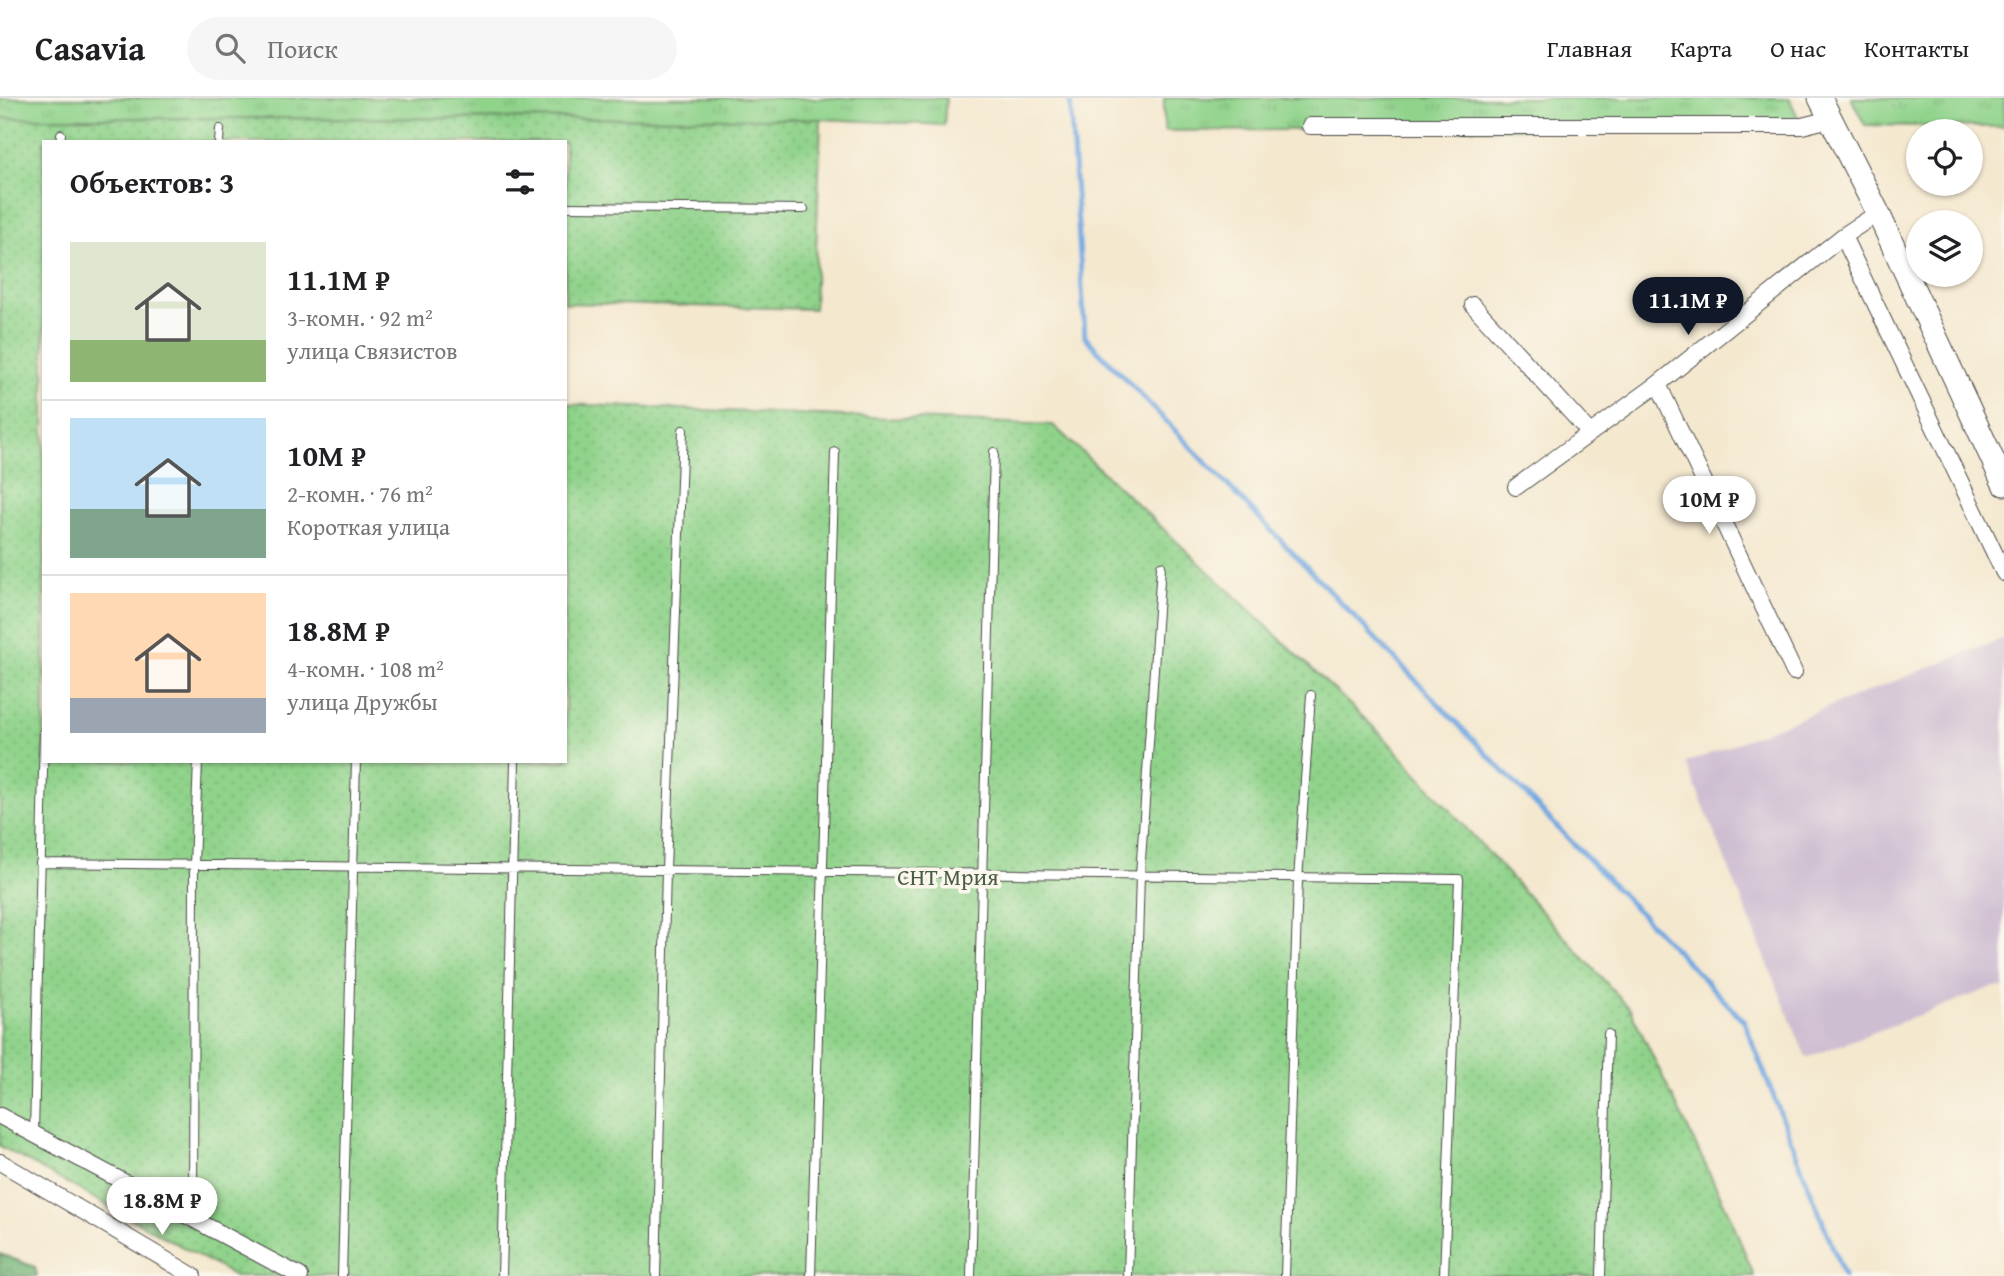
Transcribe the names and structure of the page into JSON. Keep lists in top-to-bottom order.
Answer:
{
  "parks": ["СНТ Мрия"],
  "page": {
    "header": "Casavia",
    "search": "Поиск",
    "nav": [
      "Главная",
      "Карта",
      "О нас",
      "Контакты"
    ],
    "heading": "Объектов: 3",
    "list": [
      {
        "name": "11.1M ₽",
        "note": "3-комн. · 92 m² · улица Связистов"
      },
      {
        "name": "10M ₽",
        "note": "2-комн. · 76 m² · Короткая улица"
      },
      {
        "name": "18.8M ₽",
        "note": "4-комн. · 108 m² · улица Дружбы"
      }
    ],
    "price": ["11.1M ₽", "10M ₽", "18.8M ₽"]
  }
}
